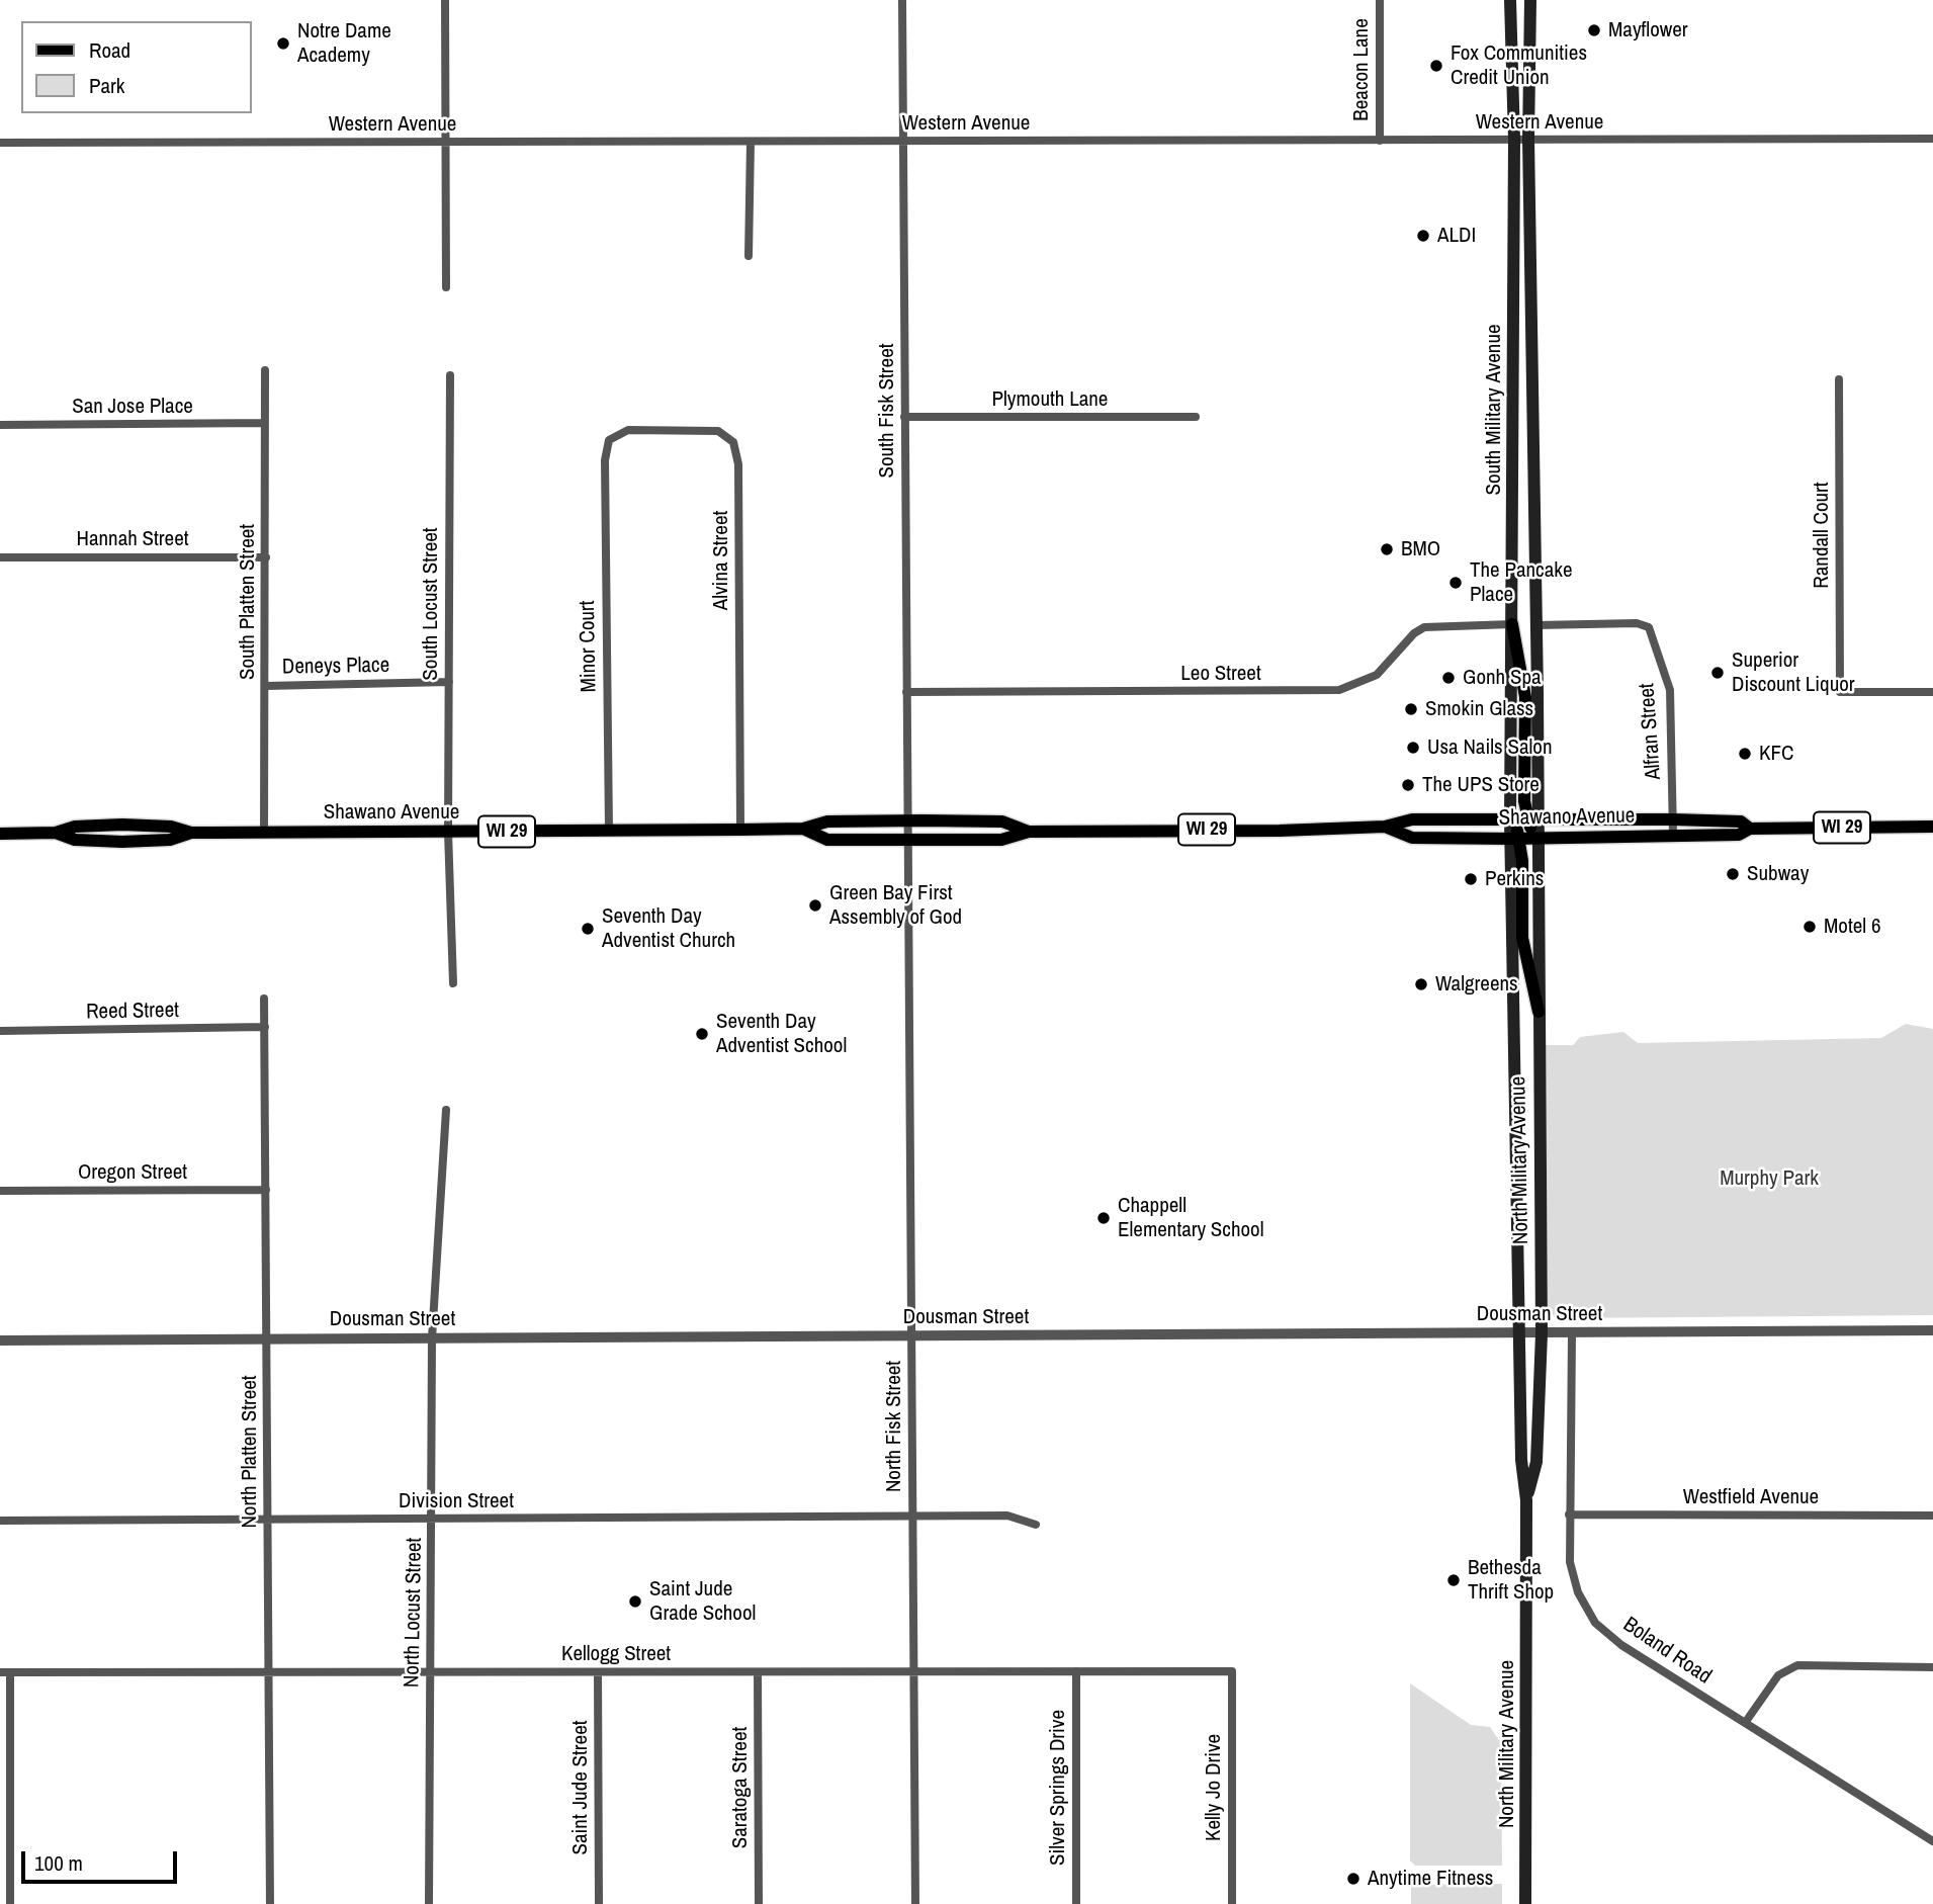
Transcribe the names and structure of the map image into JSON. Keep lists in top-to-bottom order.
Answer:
{
  "streets": {
    "main road": [
      "South Military Avenue",
      "Shawano Avenue",
      "WI 29",
      "North Military Avenue"
    ],
    "street": [
      "Beacon Lane",
      "Western Avenue",
      "Plymouth Lane",
      "San Jose Place",
      "South Fisk Street",
      "Randall Court",
      "Hannah Street",
      "Alvina Street",
      "South Platten Street",
      "South Locust Street",
      "Minor Court",
      "Deneys Place",
      "Leo Street",
      "Alfran Street",
      "Reed Street",
      "Oregon Street",
      "Dousman Street",
      "North Fisk Street",
      "North Platten Street",
      "Westfield Avenue",
      "Division Street",
      "North Locust Street",
      "Boland Road",
      "Kellogg Street",
      "Saint Jude Street",
      "Saratoga Street",
      "Silver Springs Drive",
      "Kelly Jo Drive"
    ]
  },
  "crossings": [
    ["Beacon Lane", "Western Avenue"],
    ["Western Avenue", "South Military Avenue"],
    ["Western Avenue", "South Fisk Street"],
    ["Plymouth Lane", "South Fisk Street"],
    ["San Jose Place", "South Platten Street"],
    ["South Military Avenue", "Leo Street"],
    ["South Military Avenue", "Alfran Street"],
    ["South Military Avenue", "Shawano Avenue"],
    ["South Military Avenue", "North Military Avenue"],
    ["South Fisk Street", "Leo Street"],
    ["South Fisk Street", "Shawano Avenue"],
    ["South Fisk Street", "North Fisk Street"],
    ["Hannah Street", "South Platten Street"],
    ["Alvina Street", "Minor Court"],
    ["Alvina Street", "Shawano Avenue"],
    ["South Platten Street", "Deneys Place"],
    ["South Platten Street", "Shawano Avenue"],
    ["South Locust Street", "Deneys Place"],
    ["South Locust Street", "Shawano Avenue"],
    ["Minor Court", "Shawano Avenue"],
    ["Alfran Street", "Shawano Avenue"],
    ["Shawano Avenue", "North Military Avenue"],
    ["Shawano Avenue", "North Fisk Street"],
    ["Reed Street", "North Platten Street"],
    ["North Military Avenue", "Dousman Street"],
    ["Oregon Street", "North Platten Street"],
    ["Dousman Street", "North Fisk Street"],
    ["Dousman Street", "North Platten Street"],
    ["Dousman Street", "North Locust Street"],
    ["Dousman Street", "Boland Road"],
    ["North Fisk Street", "Division Street"],
    ["North Fisk Street", "Kellogg Street"],
    ["North Platten Street", "Division Street"],
    ["North Platten Street", "Kellogg Street"],
    ["Westfield Avenue", "Boland Road"],
    ["Division Street", "North Locust Street"],
    ["North Locust Street", "Kellogg Street"],
    ["Kellogg Street", "Saint Jude Street"],
    ["Kellogg Street", "Saratoga Street"],
    ["Kellogg Street", "Silver Springs Drive"],
    ["Kellogg Street", "Kelly Jo Drive"]
  ],
  "parks": ["Murphy Park"],
  "places": [
    "Mayflower",
    "Notre Dame Academy",
    "Fox Communities Credit Union",
    "ALDI",
    "BMO",
    "The Pancake Place",
    "Superior Discount Liquor",
    "Gonh Spa",
    "Smokin Glass",
    "Usa Nails Salon",
    "KFC",
    "The UPS Store",
    "Subway",
    "Perkins",
    "Green Bay First Assembly of God",
    "Motel 6",
    "Seventh Day Adventist Church",
    "Walgreens",
    "Seventh Day Adventist School",
    "Chappell Elementary School",
    "Bethesda Thrift Shop",
    "Saint Jude Grade School",
    "Anytime Fitness"
  ],
  "legend": ["Road", "Park"],
  "scale_bar": "100 m"
}
